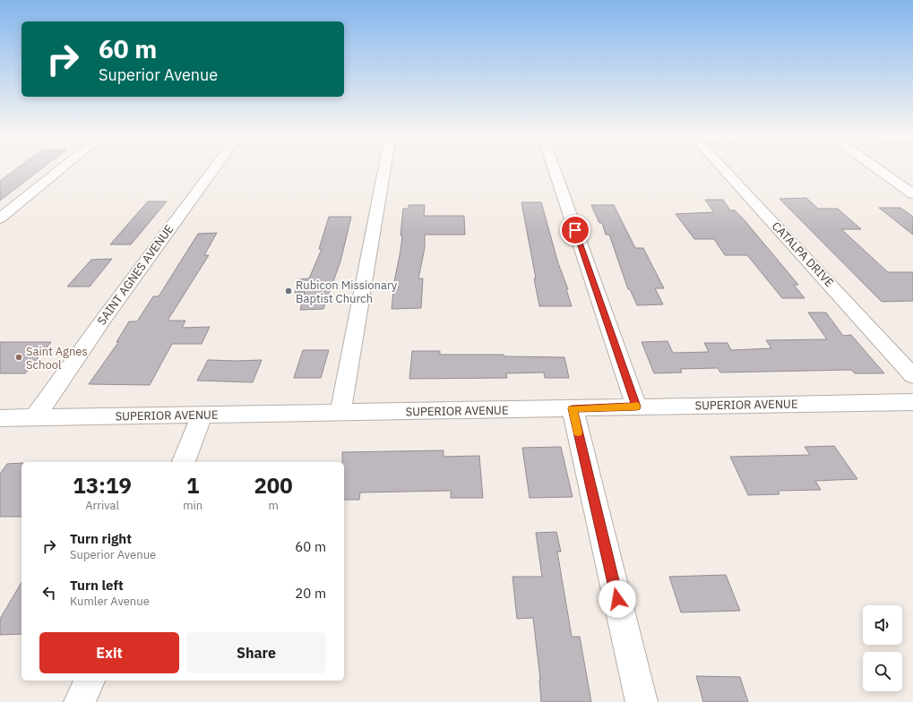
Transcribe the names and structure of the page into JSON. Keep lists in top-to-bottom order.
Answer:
{
  "streets": {
    "street": ["CATALPA DRIVE", "SAINT AGNES AVENUE", "SUPERIOR AVENUE"]
  },
  "crossings": [
    ["SAINT AGNES AVENUE", "SUPERIOR AVENUE"]
  ],
  "places": ["Rubicon Missionary Baptist Church", "Saint Agnes School"],
  "page": {
    "turn": ["60 m", "Superior Avenue"],
    "eta": [
      "13:19",
      "Arrival",
      "1",
      "min",
      "200",
      "m"
    ],
    "list": [
      {
        "name": "Turn right",
        "note": "Superior Avenue",
        "value": "60 m"
      },
      {
        "name": "Turn left",
        "note": "Kumler Avenue",
        "value": "20 m"
      }
    ],
    "buttons": ["Exit", "Share"]
  }
}
